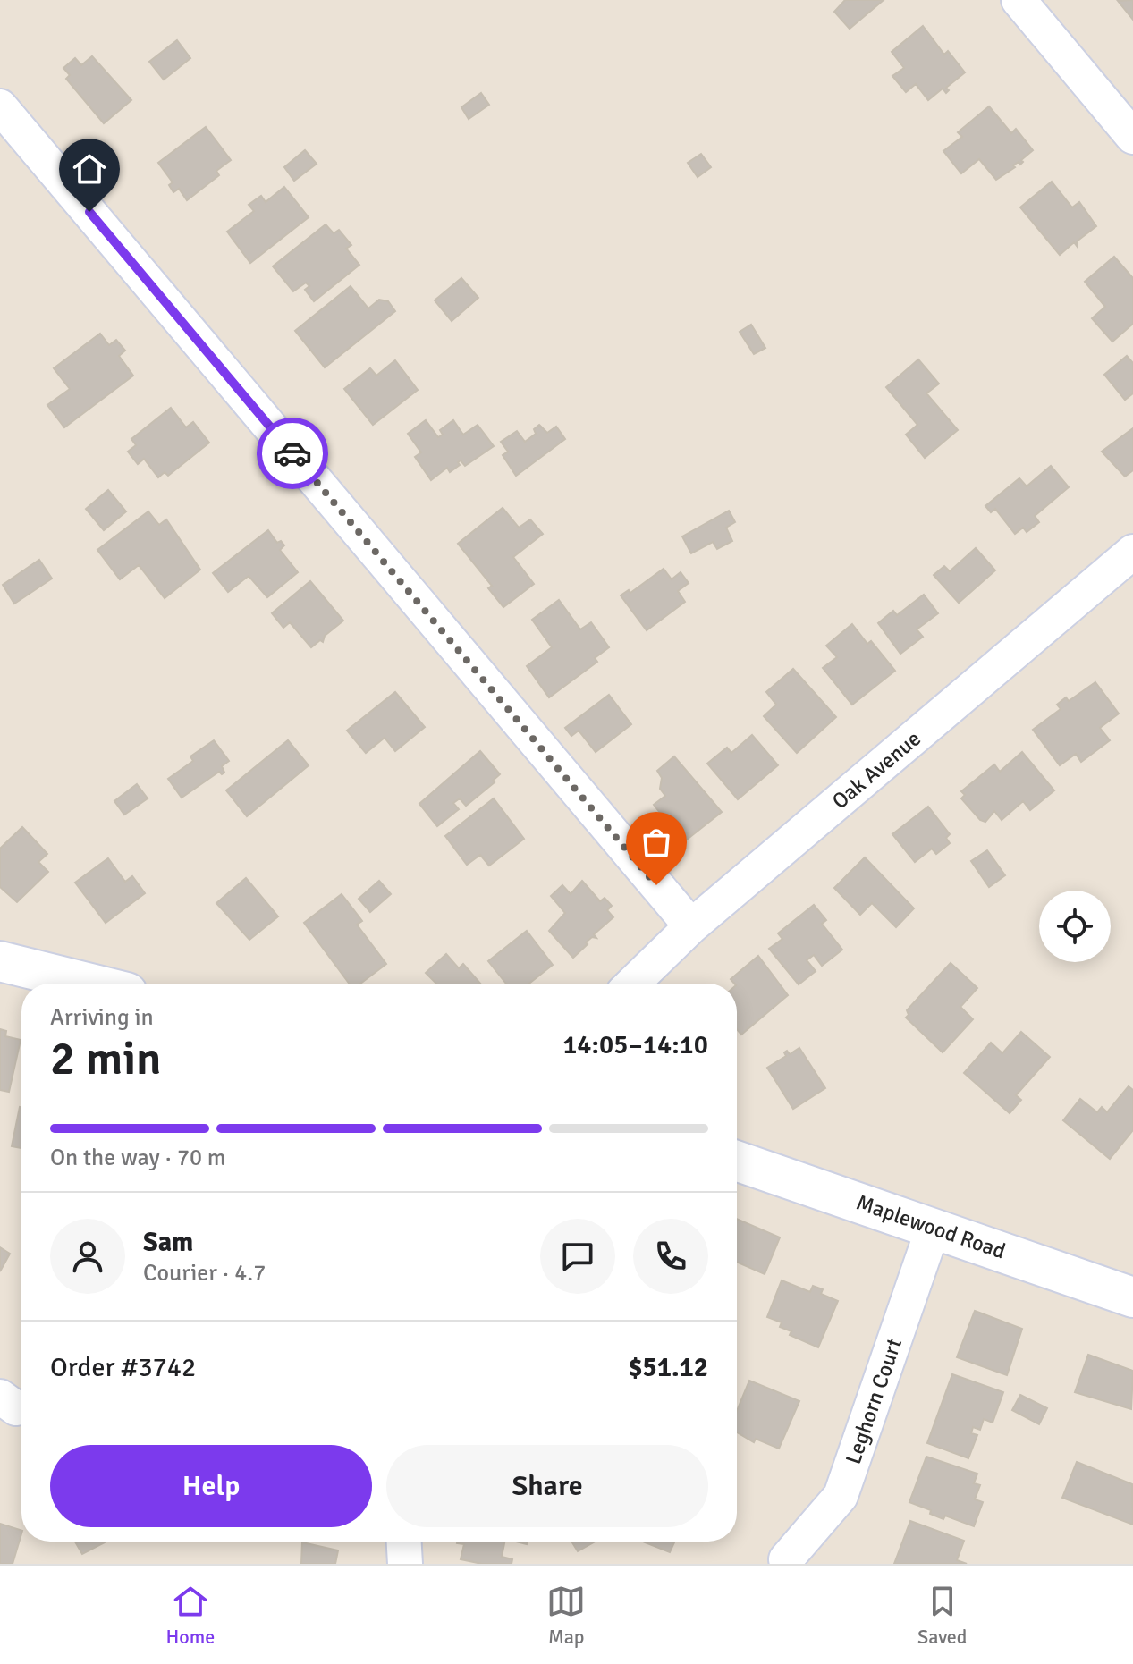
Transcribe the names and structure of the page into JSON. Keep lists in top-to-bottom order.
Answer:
{
  "streets": {
    "street": ["Oak Avenue", "Maplewood Road", "Leghorn Court"]
  },
  "crossings": [
    ["Maplewood Road", "Leghorn Court"]
  ],
  "page": {
    "heading": ["2 min", "Arriving in", "14:05–14:10"],
    "panel": [
      "Sam",
      "Courier · 4.7",
      "Order #3742",
      "$51.12"
    ],
    "bar": "On the way · 70 m",
    "buttons": ["Help", "Share"],
    "tabs": ["Home", "Map", "Saved"]
  }
}
